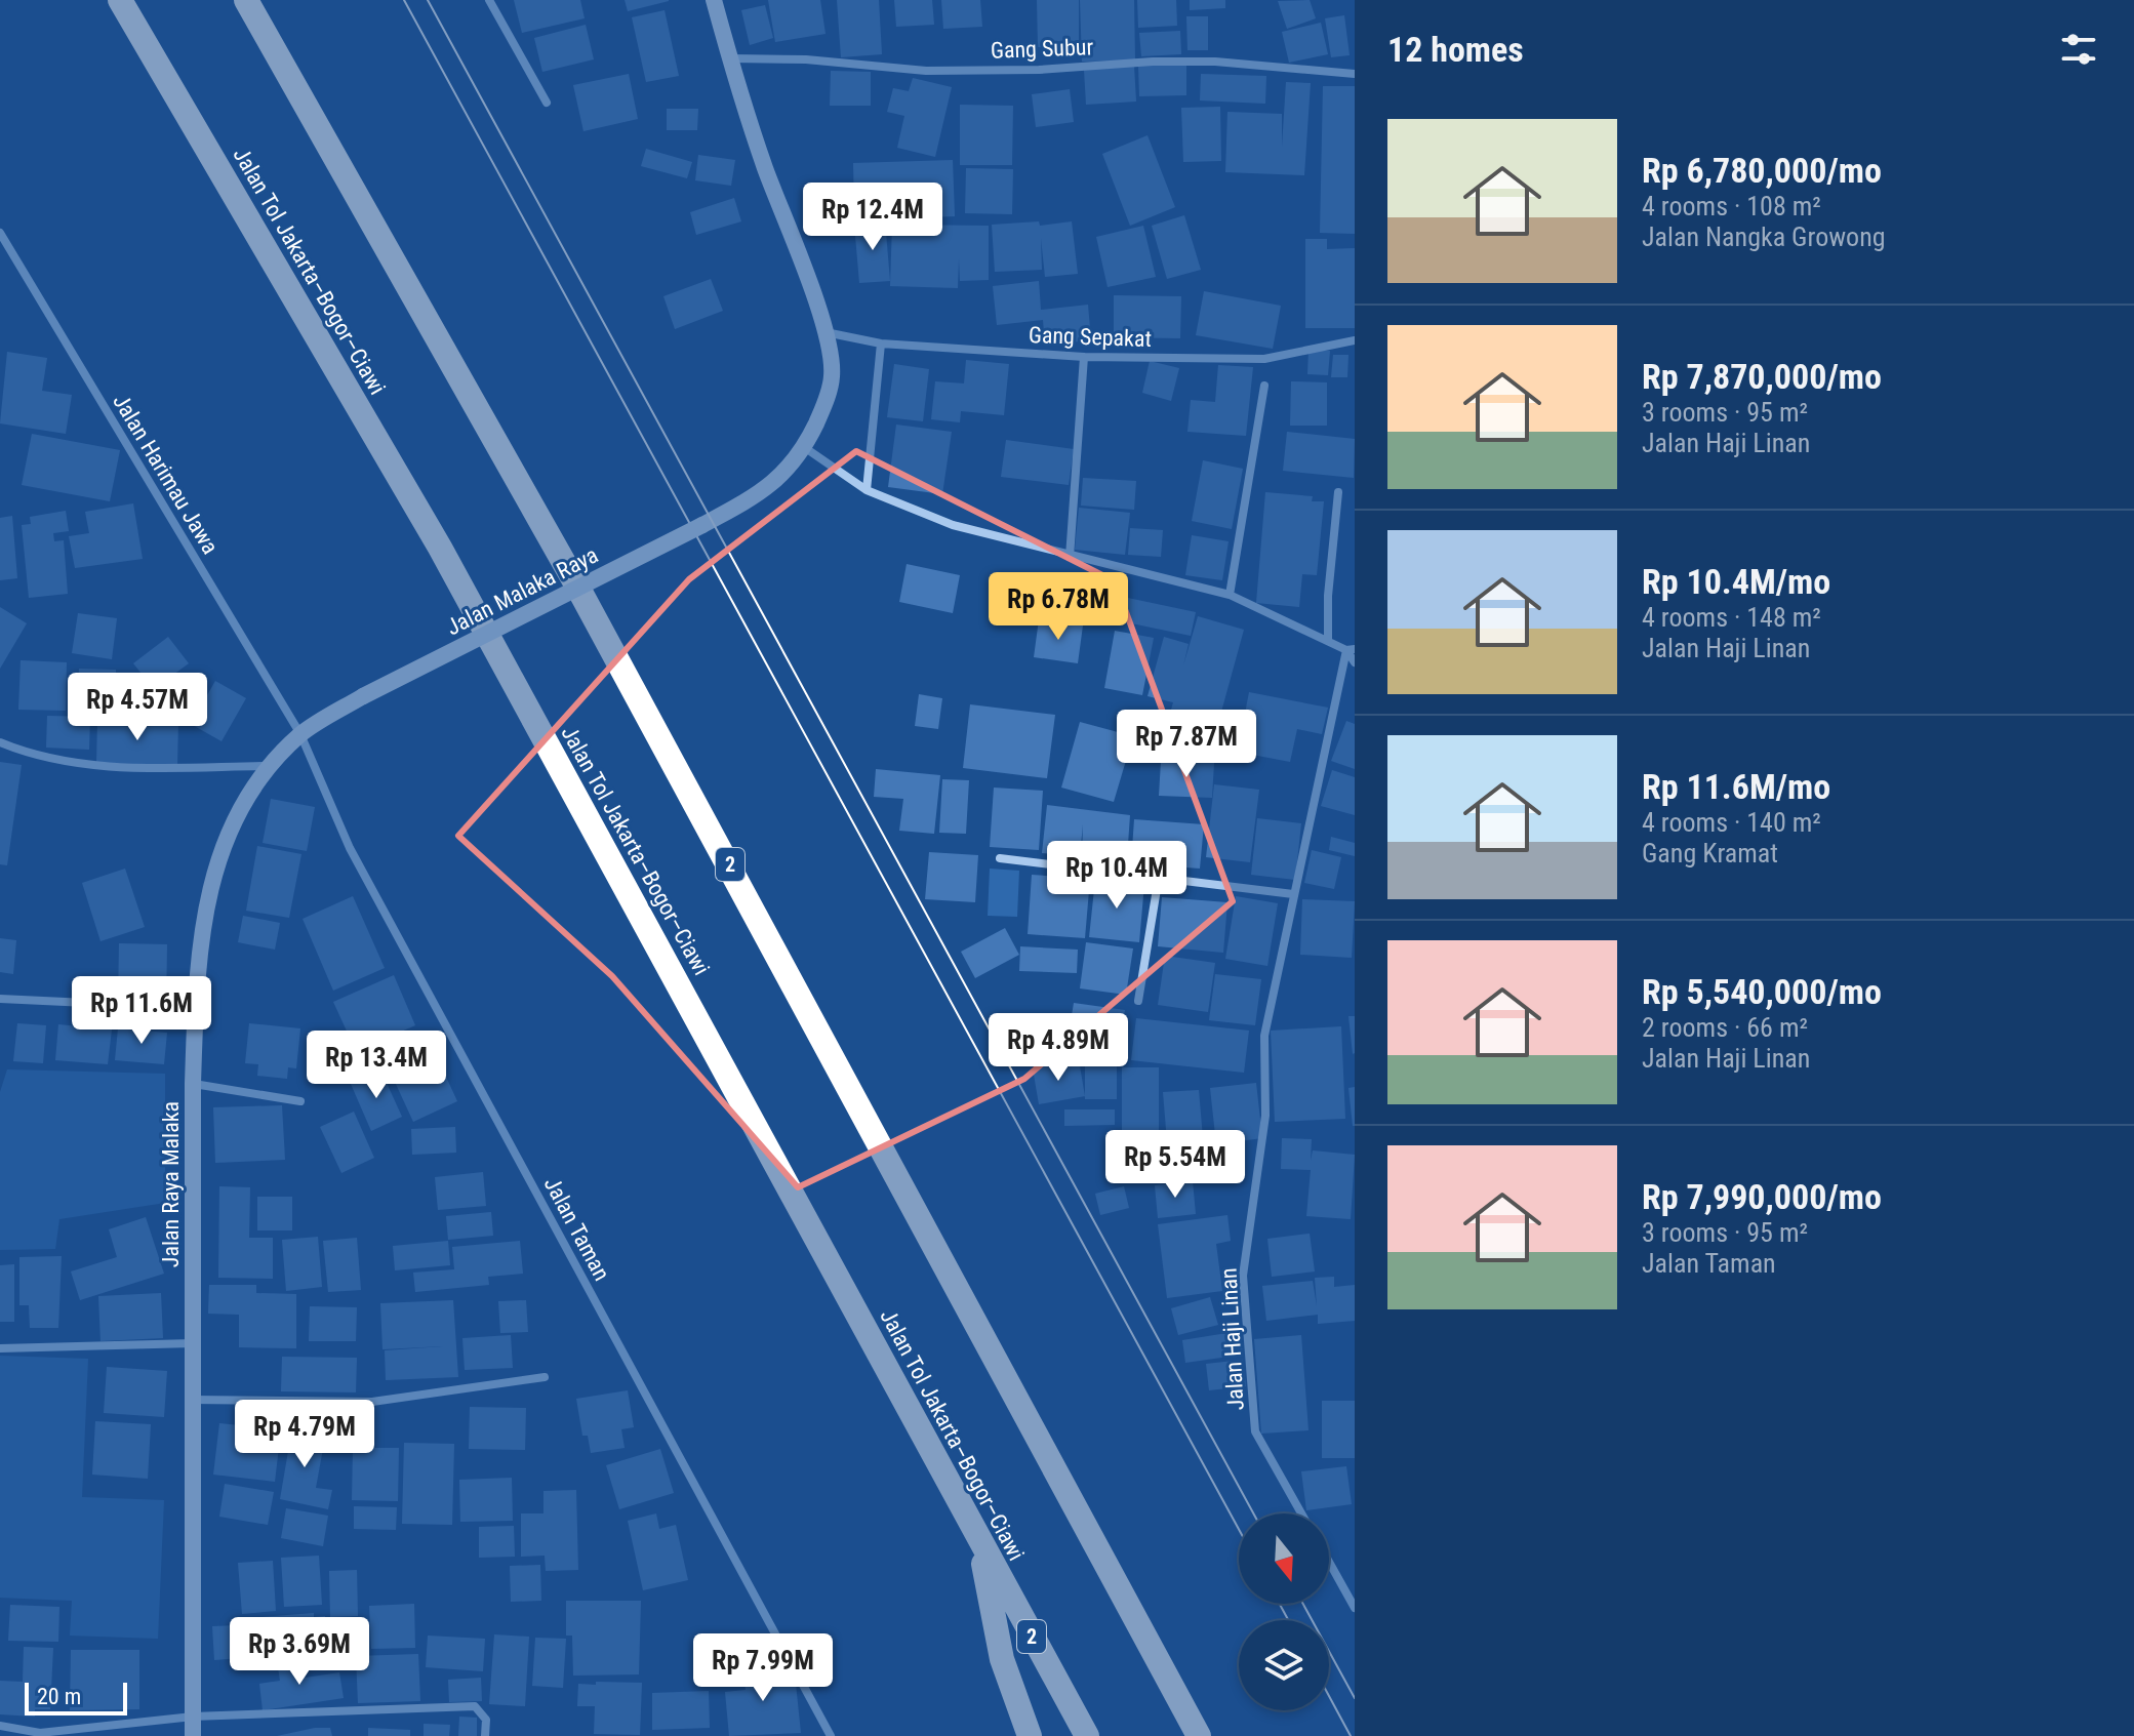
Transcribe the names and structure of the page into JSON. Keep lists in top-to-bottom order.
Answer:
{
  "streets": {
    "highway": ["Jalan Tol Jakarta–Bogor–Ciawi", "2"],
    "street": [
      "Gang Subur",
      "Gang Sepakat",
      "Jalan Harimau Jawa",
      "Jalan Malaka Raya",
      "Jalan Raya Malaka",
      "Jalan Taman",
      "Jalan Haji Linan"
    ]
  },
  "crossings": [
    ["Gang Subur", "Jalan Malaka Raya"],
    ["Gang Sepakat", "Jalan Malaka Raya"],
    ["Jalan Harimau Jawa", "Jalan Raya Malaka"],
    ["Jalan Harimau Jawa", "Jalan Taman"],
    ["Jalan Malaka Raya", "Jalan Raya Malaka"],
    ["Jalan Raya Malaka", "Jalan Taman"]
  ],
  "scale_bar": "20 m",
  "north": "bottom",
  "page": {
    "heading": "12 homes",
    "list": [
      {
        "name": "Rp 6,780,000/mo",
        "note": "4 rooms · 108 m² · Jalan Nangka Growong"
      },
      {
        "name": "Rp 7,870,000/mo",
        "note": "3 rooms · 95 m² · Jalan Haji Linan"
      },
      {
        "name": "Rp 10.4M/mo",
        "note": "4 rooms · 148 m² · Jalan Haji Linan"
      },
      {
        "name": "Rp 11.6M/mo",
        "note": "4 rooms · 140 m² · Gang Kramat"
      },
      {
        "name": "Rp 5,540,000/mo",
        "note": "2 rooms · 66 m² · Jalan Haji Linan"
      },
      {
        "name": "Rp 7,990,000/mo",
        "note": "3 rooms · 95 m² · Jalan Taman"
      }
    ],
    "price": [
      "Rp 12.4M",
      "Rp 6.78M",
      "Rp 4.57M",
      "Rp 7.87M",
      "Rp 10.4M",
      "Rp 11.6M",
      "Rp 4.89M",
      "Rp 13.4M",
      "Rp 5.54M",
      "Rp 4.79M",
      "Rp 3.69M",
      "Rp 7.99M"
    ],
    "scale": "20 m"
  }
}
